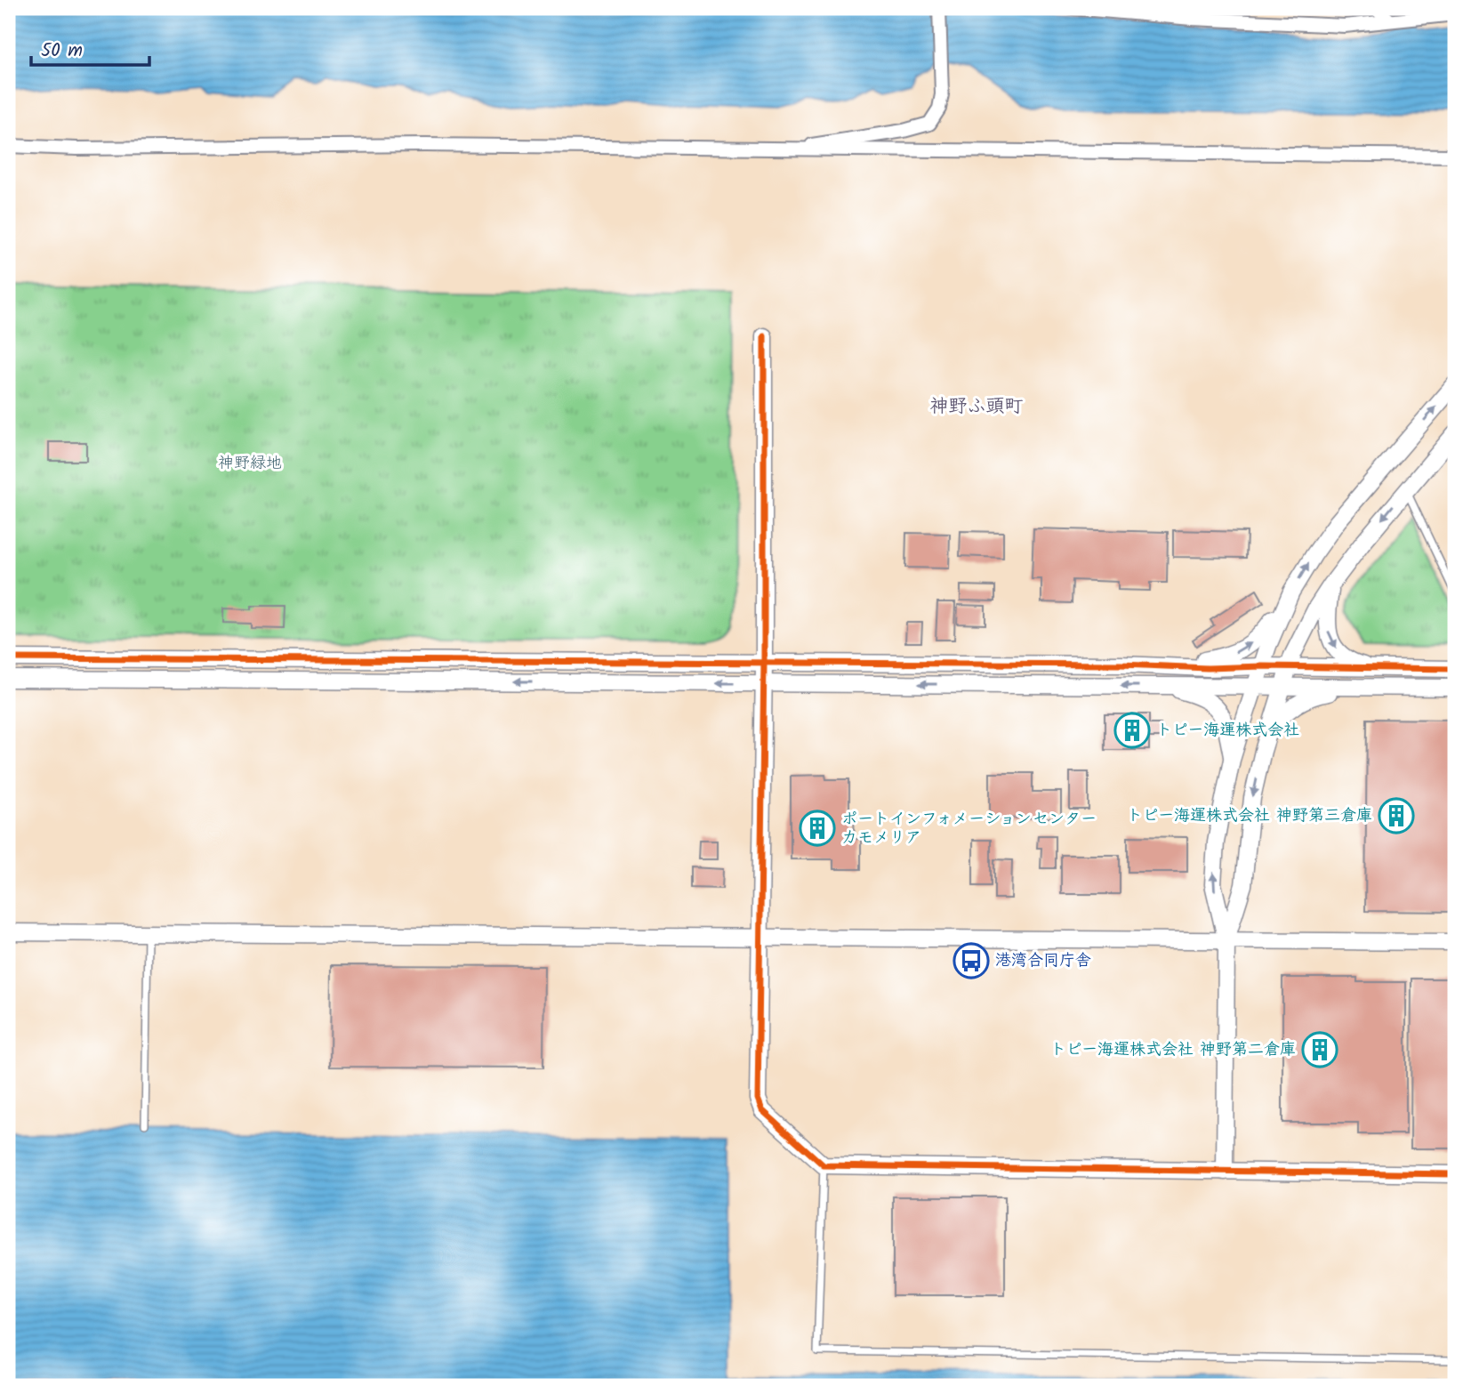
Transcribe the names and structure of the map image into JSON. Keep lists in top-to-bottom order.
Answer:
{
  "districts": ["神野ふ頭町"],
  "parks": ["神野緑地"],
  "places": {
    "building": [
      "トピー海運株式会社",
      "トピー海運株式会社 神野第三倉庫",
      "ポートインフォメーションセンター カモメリア",
      "トピー海運株式会社 神野第二倉庫"
    ],
    "bus stop": ["港湾合同庁舎"]
  },
  "scale_bar": "50 m"
}
